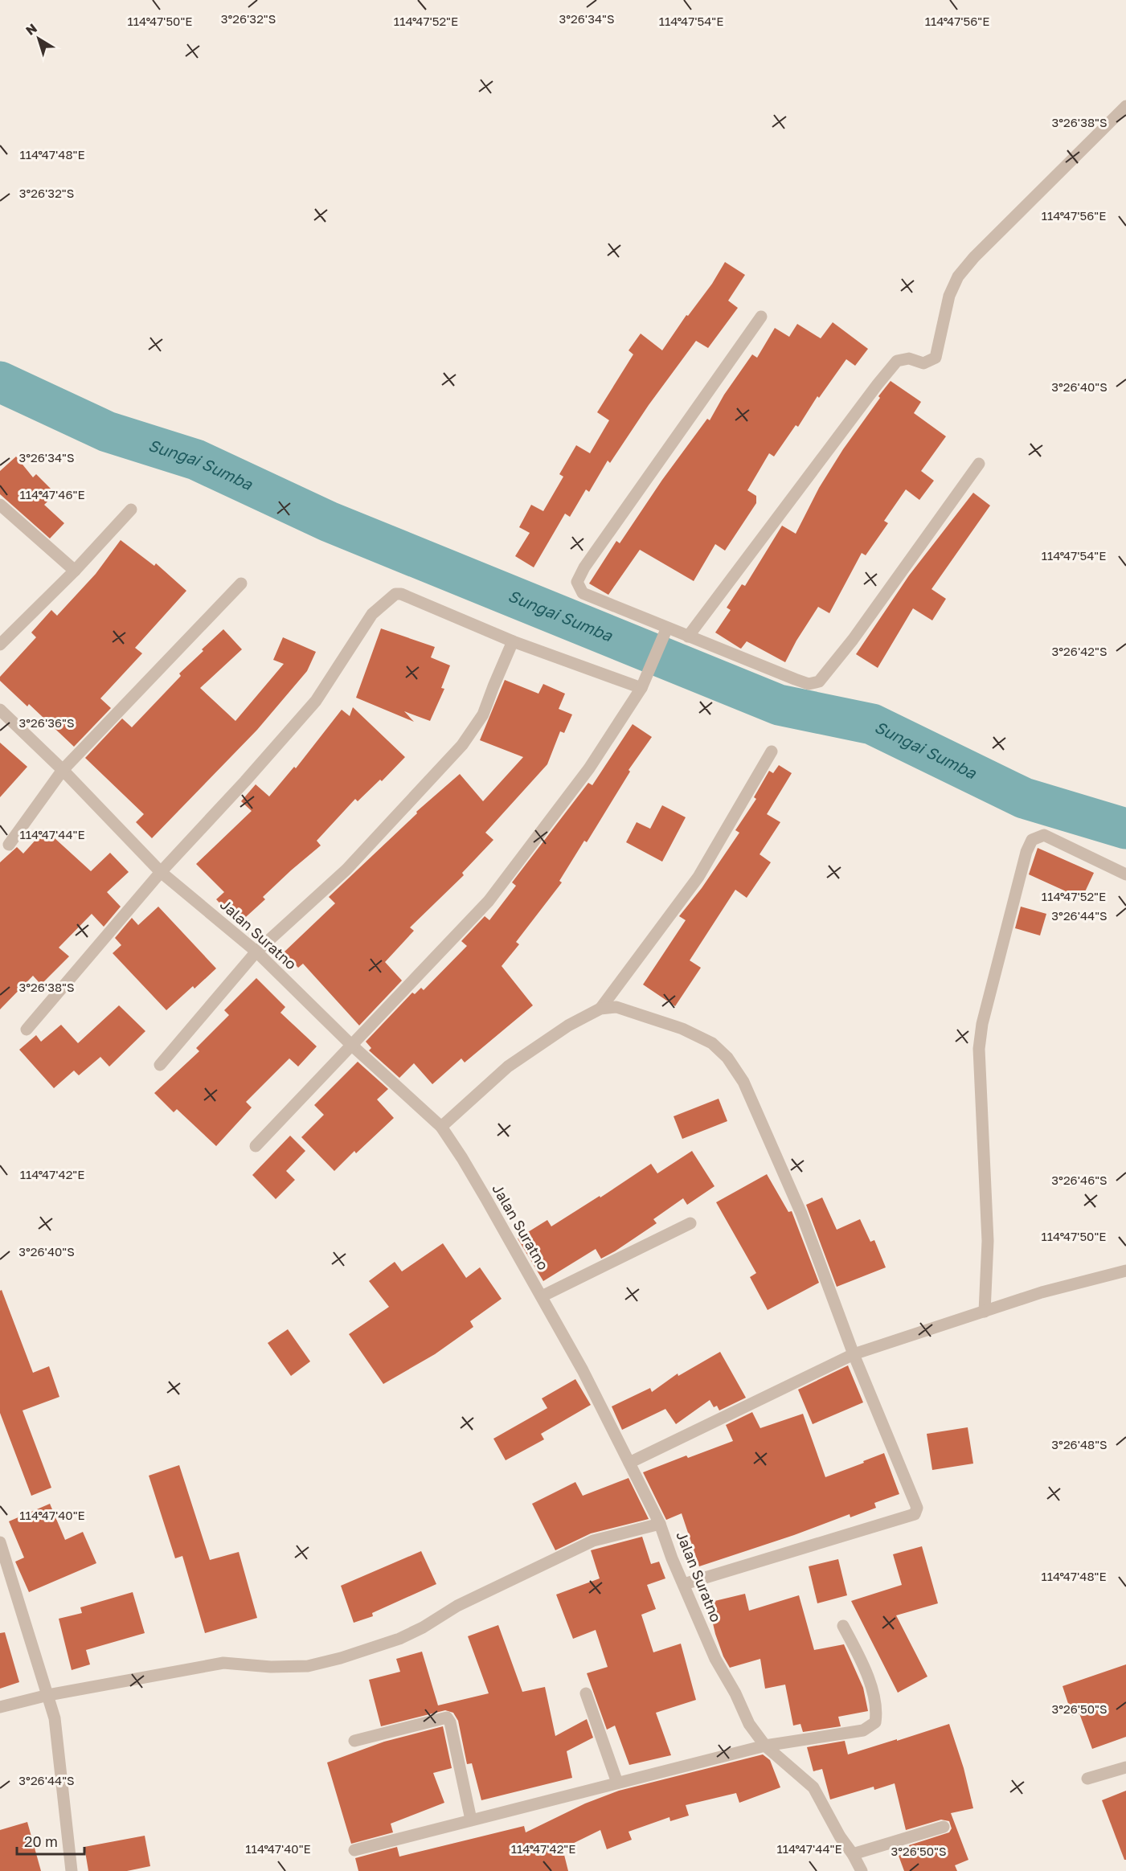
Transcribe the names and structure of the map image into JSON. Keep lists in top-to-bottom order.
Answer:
{
  "streets": {
    "street": ["Jalan Suratno"]
  },
  "water": ["Sungai Sumba"],
  "scale_bar": "20 m",
  "north": "top left",
  "coordinates": [
    "3°26'32\"S",
    "3°26'34\"S",
    "114°47'56\"E",
    "114°47'50\"E",
    "114°47'52\"E",
    "114°47'54\"E",
    "3°26'38\"S",
    "114°47'48\"E",
    "3°26'40\"S",
    "114°47'46\"E",
    "3°26'42\"S",
    "3°26'36\"S",
    "114°47'44\"E",
    "3°26'44\"S",
    "114°47'42\"E",
    "3°26'46\"S",
    "3°26'48\"S",
    "114°47'40\"E",
    "3°26'50\"S"
  ]
}
